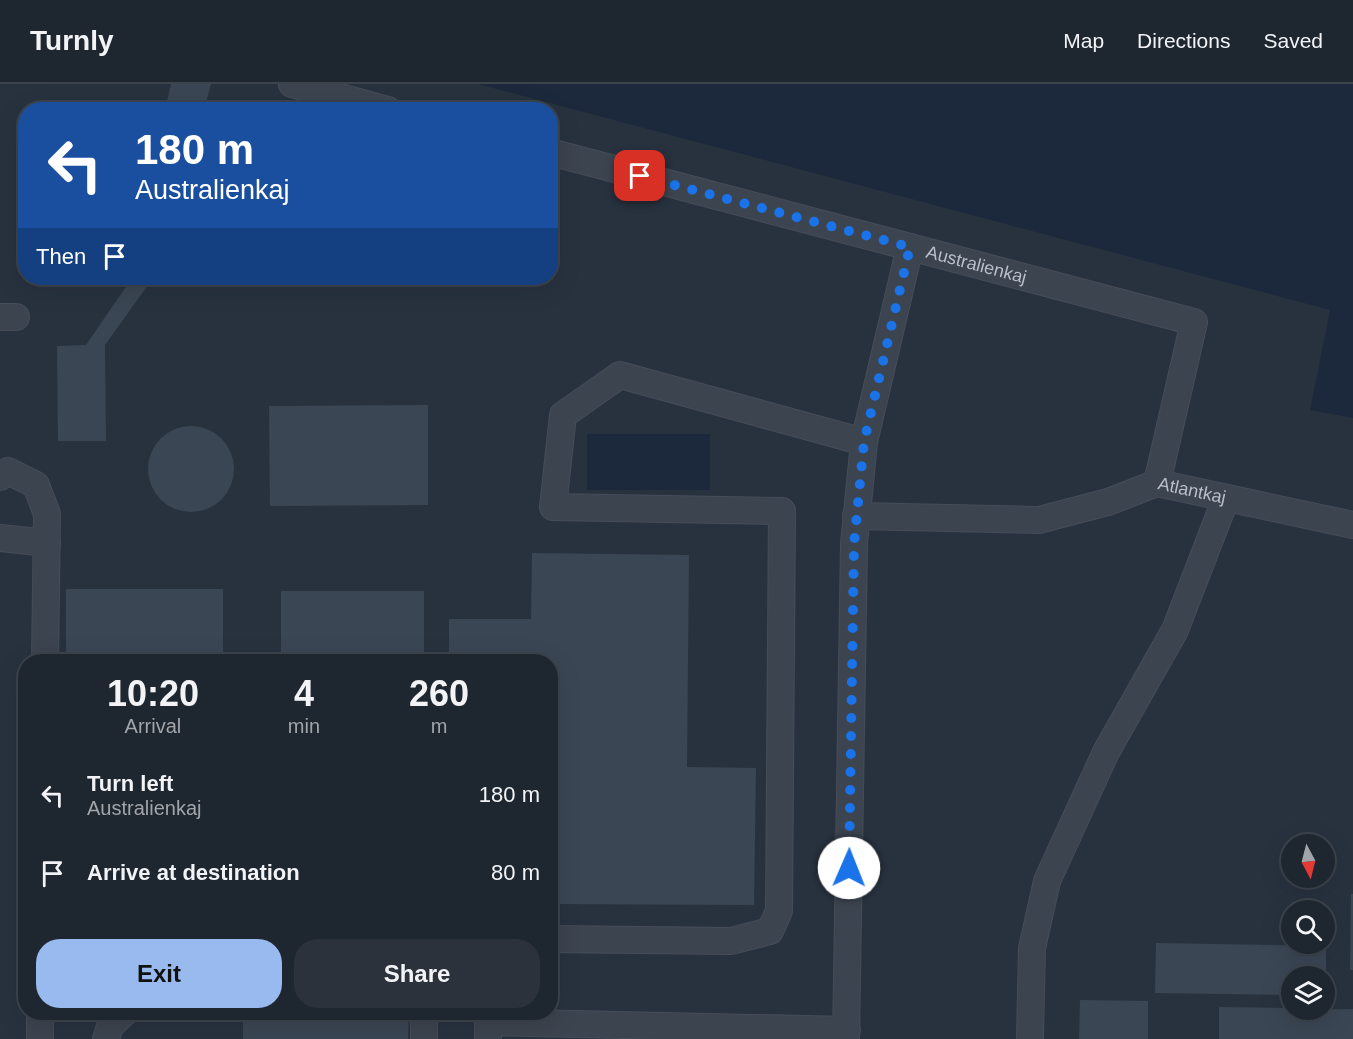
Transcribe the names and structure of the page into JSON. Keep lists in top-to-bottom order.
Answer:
{
  "streets": {
    "lane": ["Australienkaj", "Atlantkaj"]
  },
  "crossings": [
    ["Australienkaj", "Atlantkaj"]
  ],
  "north": "bottom",
  "page": {
    "header": "Turnly",
    "nav": ["Map", "Directions", "Saved"],
    "turn": ["180 m", "Australienkaj"],
    "then": "Then",
    "eta": [
      "10:20",
      "Arrival",
      "4",
      "min",
      "260",
      "m"
    ],
    "list": [
      {
        "name": "Turn left",
        "note": "Australienkaj",
        "value": "180 m"
      },
      {
        "name": "Arrive at destination",
        "value": "80 m"
      }
    ],
    "buttons": ["Exit", "Share"]
  }
}
